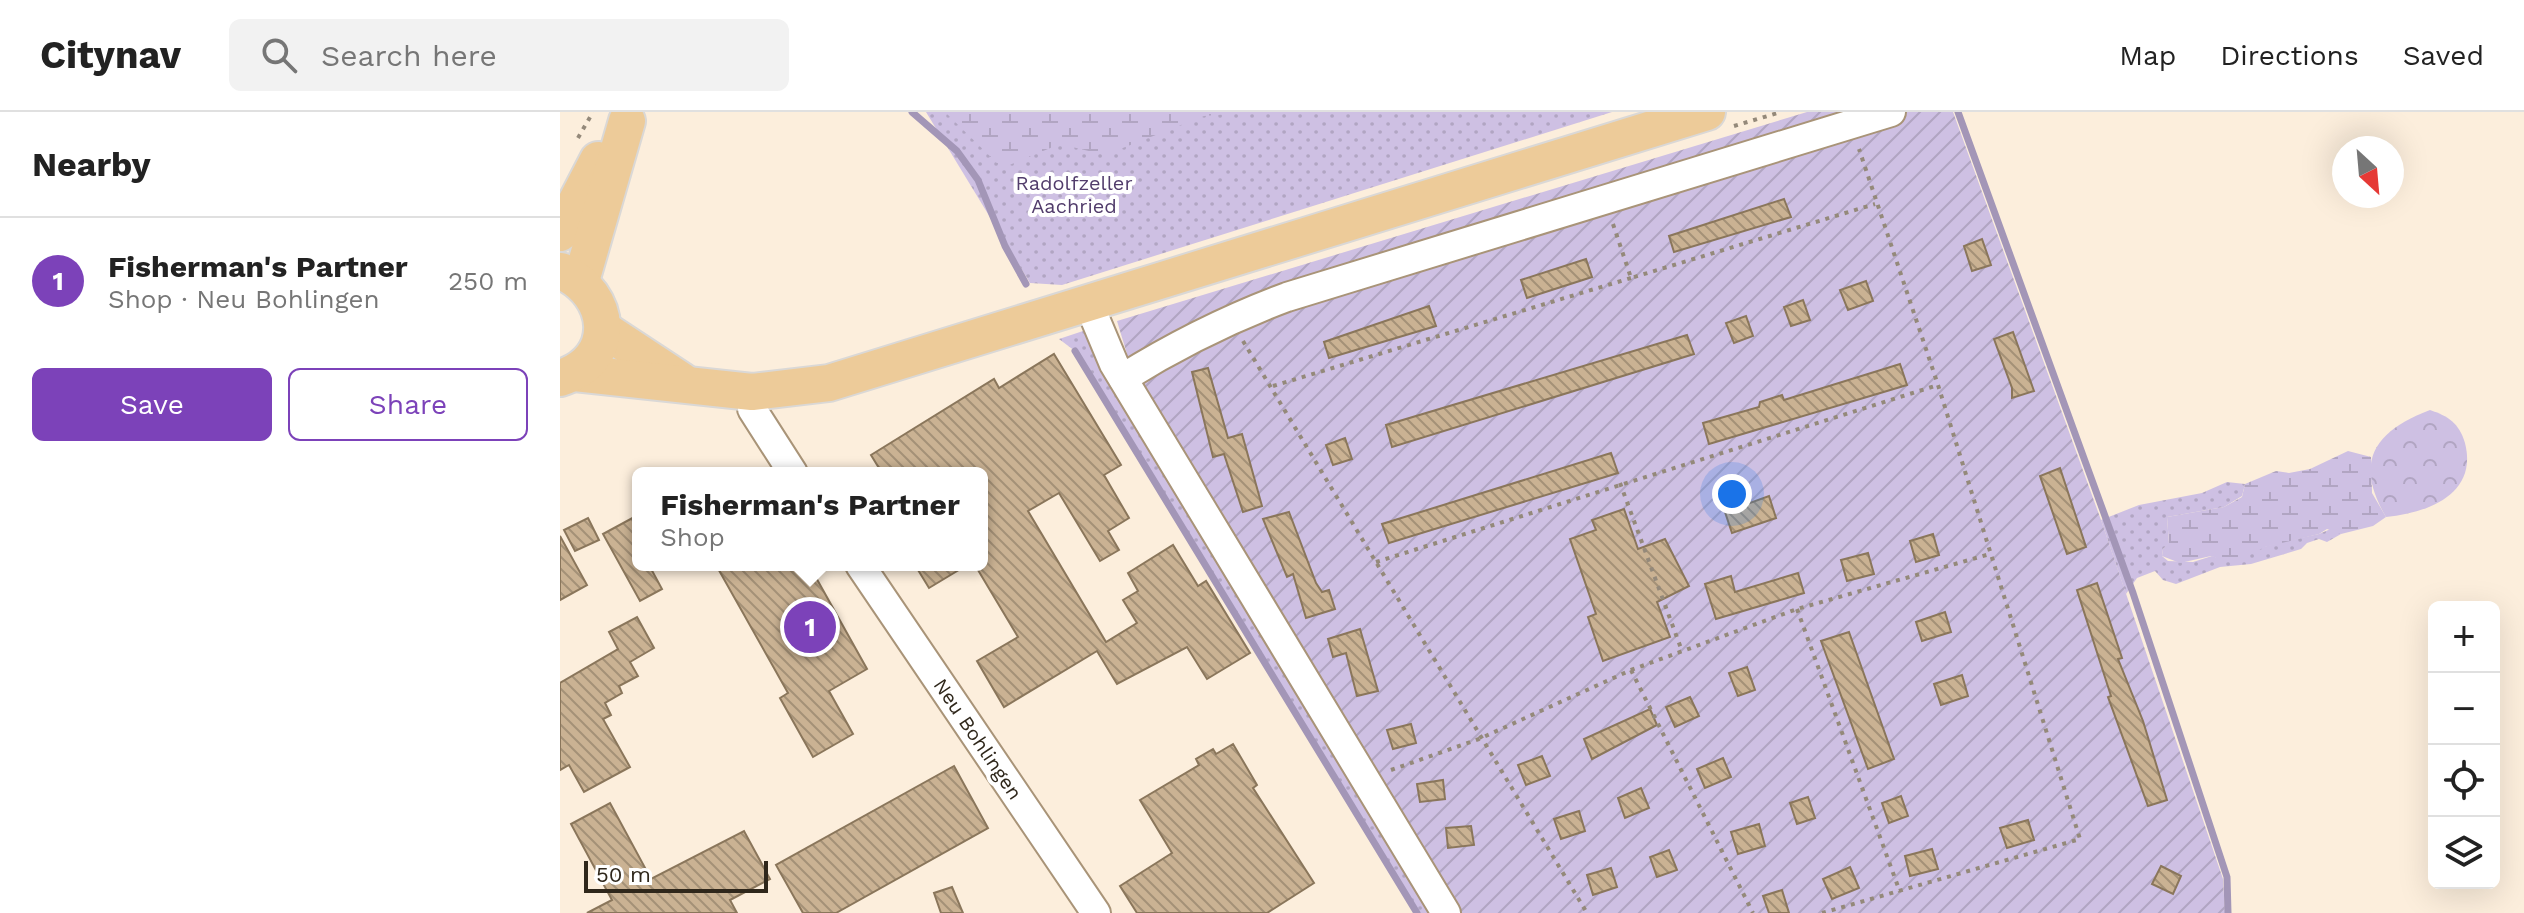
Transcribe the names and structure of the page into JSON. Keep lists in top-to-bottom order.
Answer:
{
  "streets": {
    "street": ["Neu Bohlingen"]
  },
  "parks": ["Radolfzeller Aachried"],
  "scale_bar": "50 m",
  "north": "bottom right",
  "page": {
    "header": "Citynav",
    "search": "Search here",
    "nav": ["Map", "Directions", "Saved"],
    "heading": "Nearby",
    "list": [
      {
        "mark": "1",
        "name": "Fisherman's Partner",
        "note": "Shop · Neu Bohlingen",
        "value": "250 m"
      }
    ],
    "buttons": ["Save", "Share"],
    "popup": ["Fisherman's Partner", "Shop"],
    "pins": "1",
    "map_buttons": ["+", "−"],
    "scale": "50 m"
  }
}
